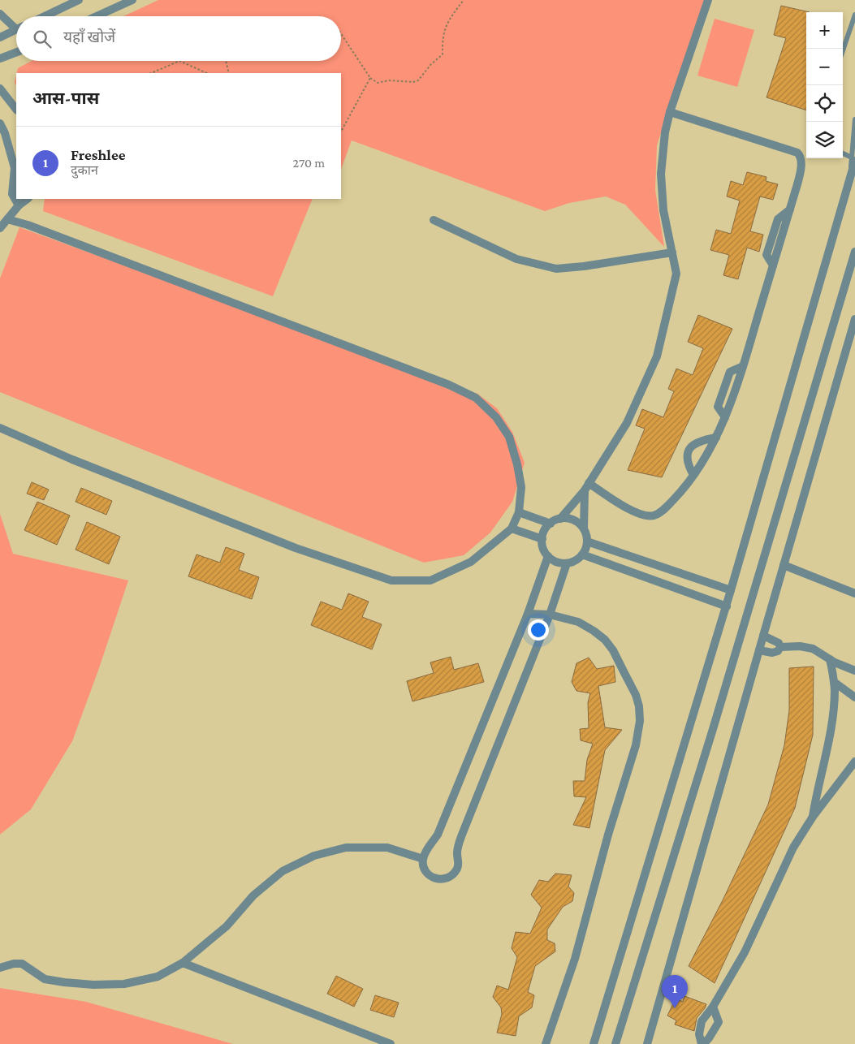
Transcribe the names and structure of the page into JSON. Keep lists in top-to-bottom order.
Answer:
{
  "page": {
    "map_buttons": ["+", "−"],
    "search": "यहाँ खोजें",
    "heading": "आस-पास",
    "list": [
      {
        "mark": "1",
        "name": "Freshlee",
        "note": "दुकान",
        "value": "270 m"
      }
    ],
    "pins": "1"
  }
}
